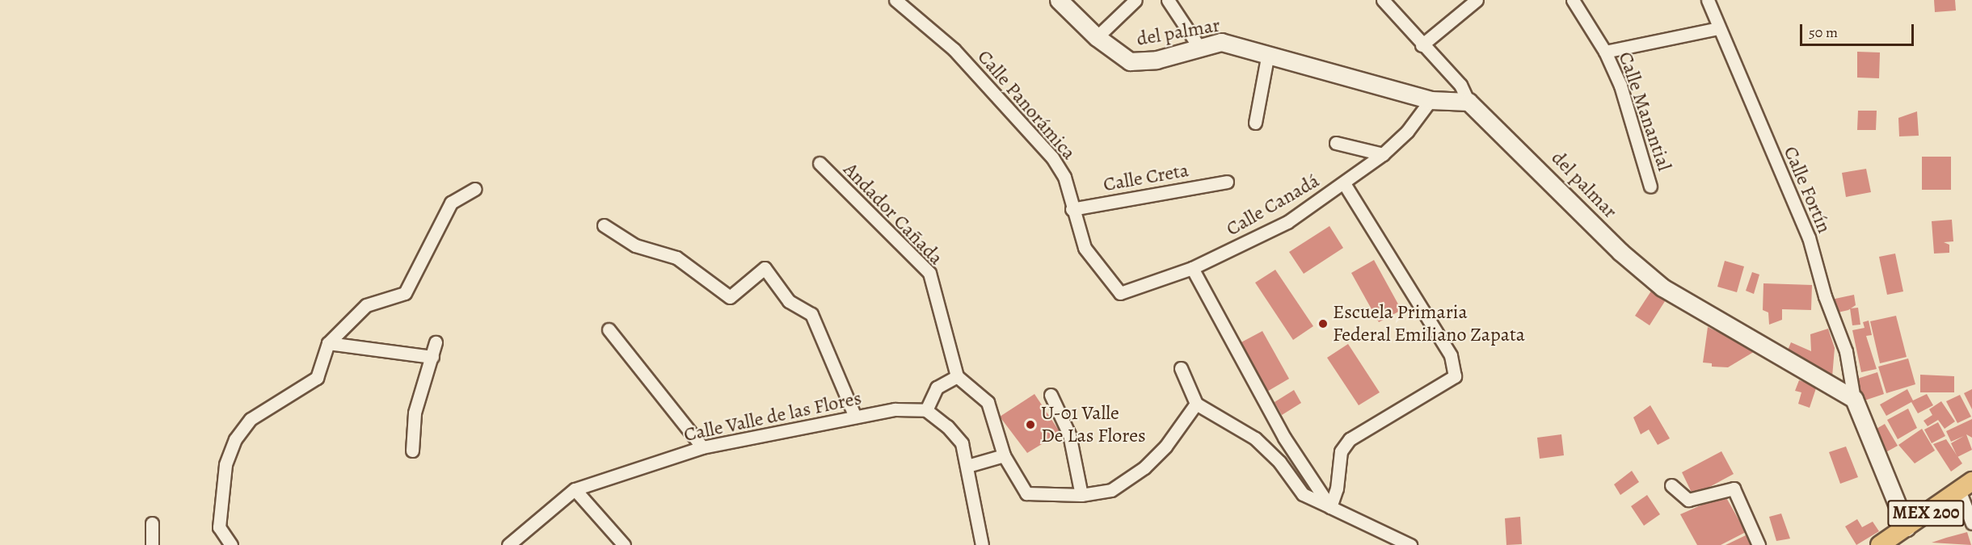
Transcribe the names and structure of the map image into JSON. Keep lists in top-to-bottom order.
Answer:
{
  "streets": {
    "main road": ["MEX 200"],
    "street": [
      "del palmar",
      "Calle Panorámica",
      "Calle Manantial",
      "Calle Creta",
      "Calle Fortín",
      "Calle Canadá",
      "Andador Cañada",
      "Calle Valle de las Flores"
    ]
  },
  "crossings": [
    ["del palmar", "Calle Fortín"],
    ["del palmar", "Calle Canadá"],
    ["Calle Panorámica", "Calle Creta"],
    ["Calle Panorámica", "Calle Canadá"]
  ],
  "places": ["Escuela Primaria Federal Emiliano Zapata", "U-01 Valle De Las Flores"],
  "scale_bar": "50 m"
}
